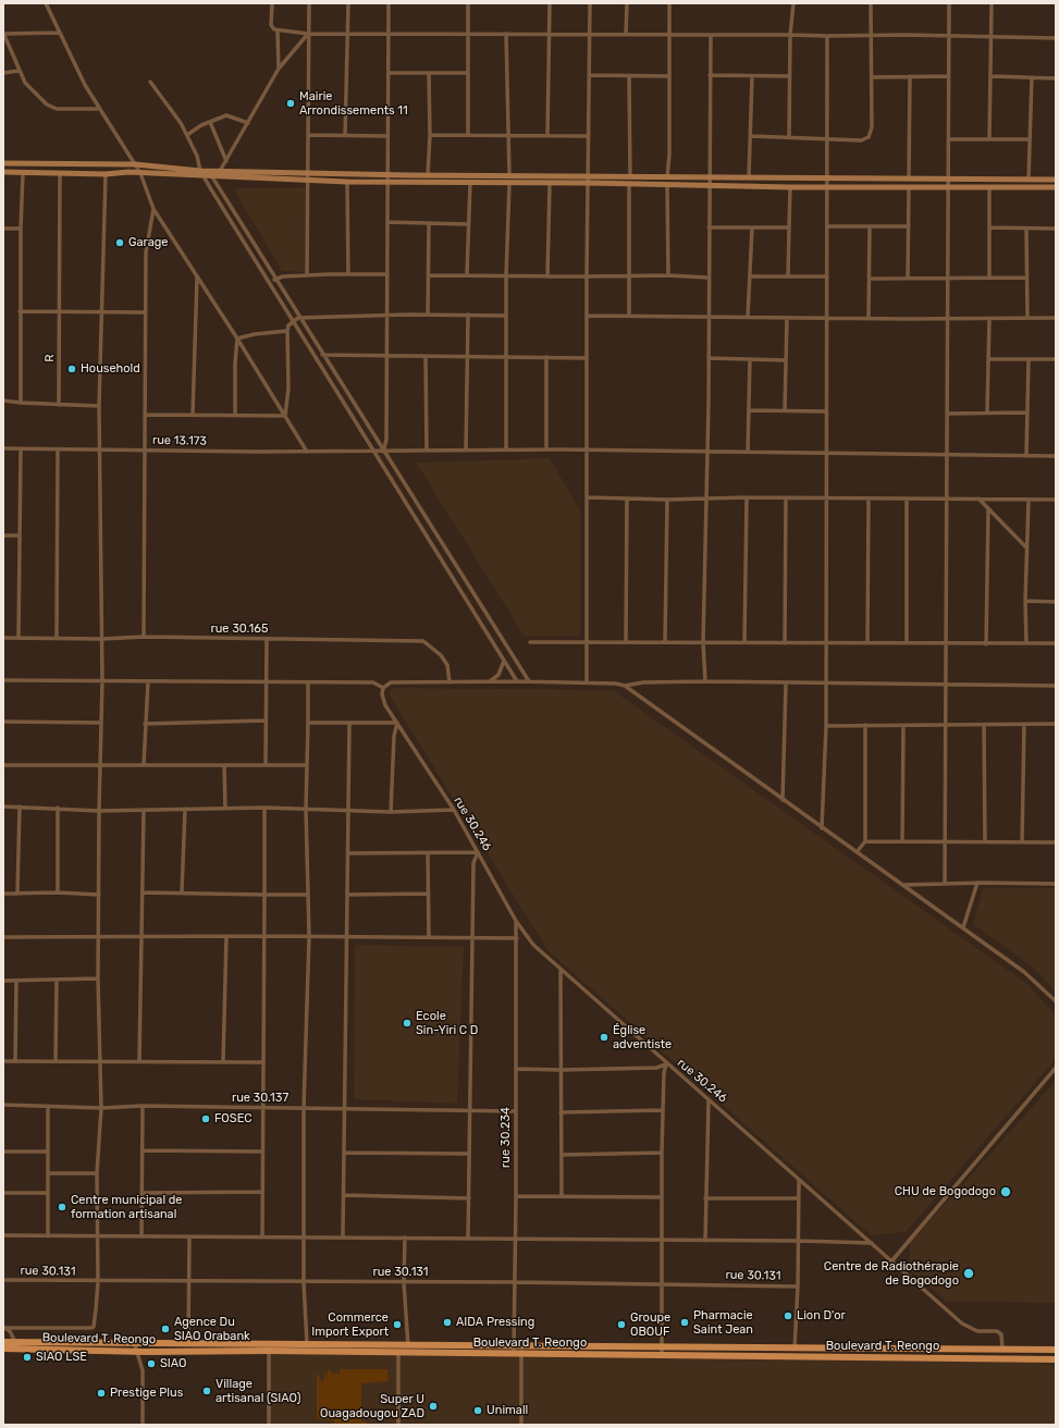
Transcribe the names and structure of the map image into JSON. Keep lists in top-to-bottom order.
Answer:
{
  "streets": {
    "main road": ["Boulevard T. Reongo"],
    "street": [
      "R",
      "rue 13.173",
      "rue 30.165",
      "rue 30.246",
      "rue 30.137",
      "rue 30.234",
      "rue 30.131"
    ]
  },
  "crossings": [
    ["rue 30.246", "rue 30.234"],
    ["rue 30.246", "Boulevard T. Reongo"],
    ["rue 30.137", "rue 30.234"],
    ["rue 30.234", "rue 30.131"],
    ["rue 30.234", "Boulevard T. Reongo"]
  ],
  "places": [
    "Mairie Arrondissements 11",
    "Garage",
    "Household",
    "Ecole Sin-Yiri C D",
    "Église adventiste",
    "FOSEC",
    "CHU de Bogodogo",
    "Centre municipal de formation artisanal",
    "Centre de Radiothérapie de Bogodogo",
    "Lion D'or",
    "AIDA Pressing",
    "Pharmacie Saint Jean",
    "Commerce Import Export",
    "Groupe OBOUF",
    "Agence Du SIAO Orabank",
    "SIAO LSE",
    "SIAO",
    "Village artisanal (SIAO)",
    "Prestige Plus",
    "Super U Ouagadougou ZAD",
    "Unimall"
  ]
}
